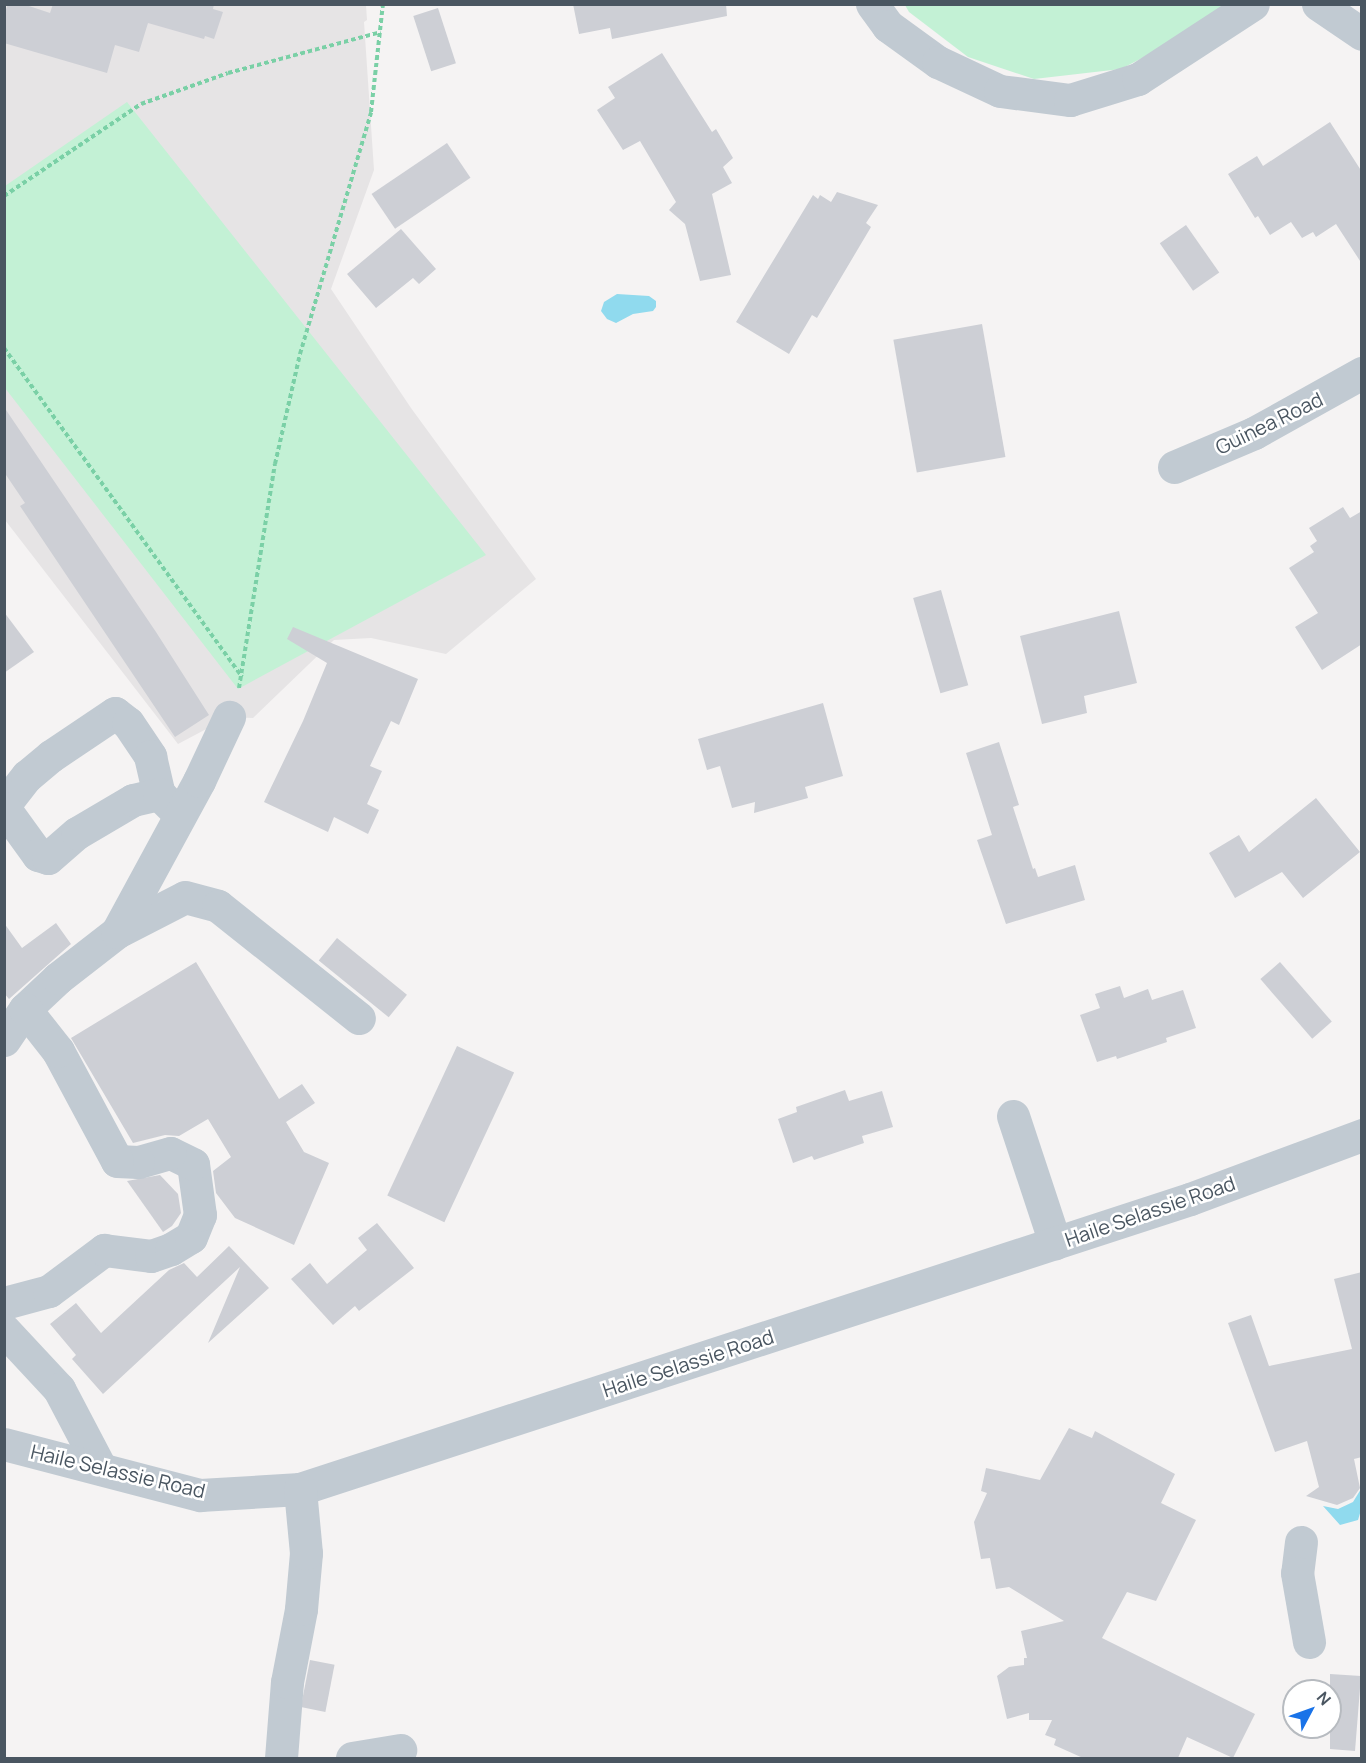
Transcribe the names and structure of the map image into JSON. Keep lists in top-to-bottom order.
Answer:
{
  "streets": {
    "street": ["Guinea Road", "Haile Selassie Road"]
  },
  "north": "top right"
}
